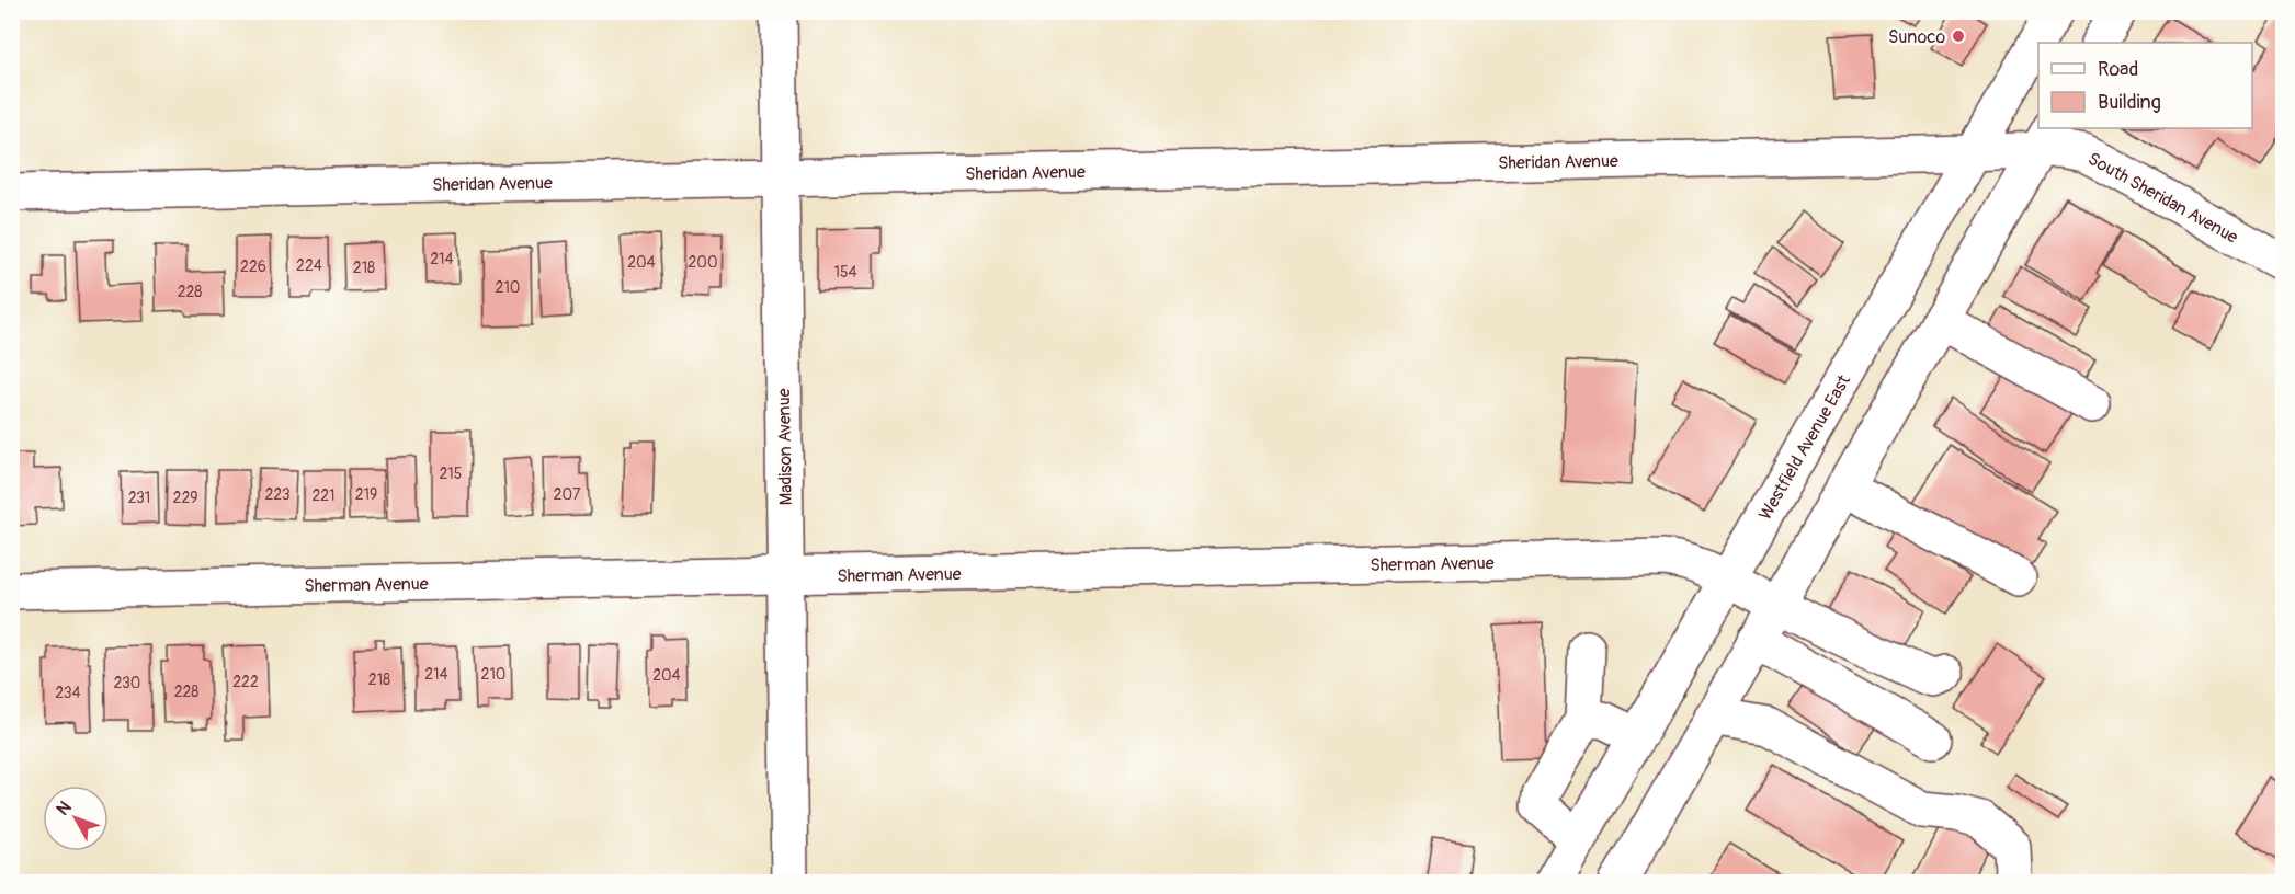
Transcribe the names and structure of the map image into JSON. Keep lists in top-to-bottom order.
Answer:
{
  "streets": {
    "street": [
      "Sheridan Avenue",
      "South Sheridan Avenue",
      "Madison Avenue",
      "Westfield Avenue East",
      "Sherman Avenue"
    ]
  },
  "crossings": [
    ["Sheridan Avenue", "South Sheridan Avenue"],
    ["Sheridan Avenue", "Madison Avenue"],
    ["Sheridan Avenue", "Westfield Avenue East"],
    ["Madison Avenue", "Sherman Avenue"],
    ["Westfield Avenue East", "Sherman Avenue"]
  ],
  "places": ["Sunoco"],
  "house_numbers": [
    "214",
    "204",
    "200",
    "224",
    "226",
    "218",
    "154",
    "210",
    "228",
    "215",
    "223",
    "219",
    "207",
    "221",
    "231",
    "229",
    "214",
    "210",
    "204",
    "218",
    "222",
    "230",
    "228",
    "234"
  ],
  "legend": ["Road", "Building"],
  "north": "top left"
}
